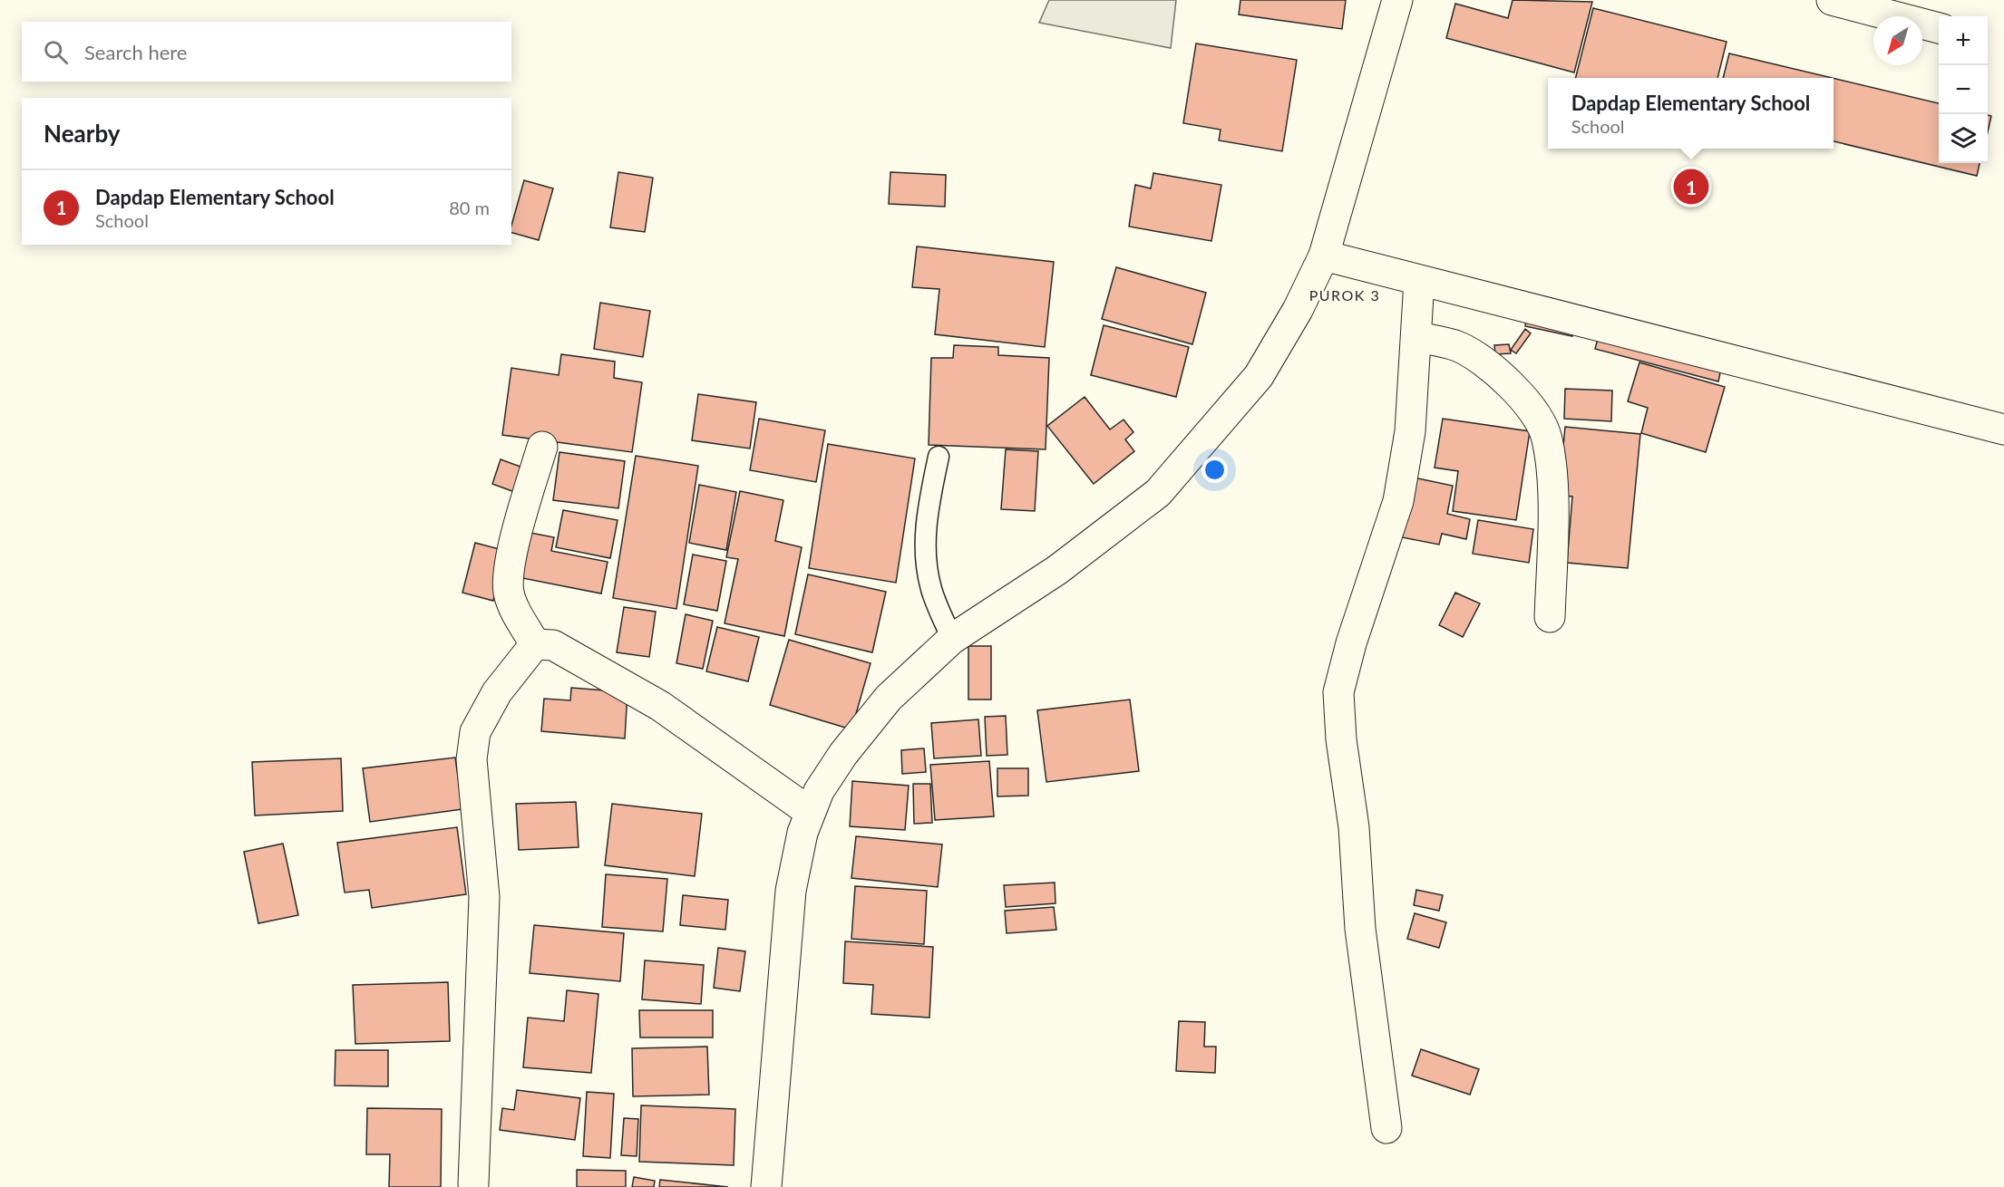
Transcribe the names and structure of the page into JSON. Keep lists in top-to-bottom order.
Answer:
{
  "districts": ["PUROK 3"],
  "north": "bottom left",
  "page": {
    "map_buttons": ["+", "−"],
    "search": "Search here",
    "popup": ["Dapdap Elementary School", "School"],
    "heading": "Nearby",
    "pins": "1",
    "list": [
      {
        "mark": "1",
        "name": "Dapdap Elementary School",
        "note": "School",
        "value": "80 m"
      }
    ]
  }
}
